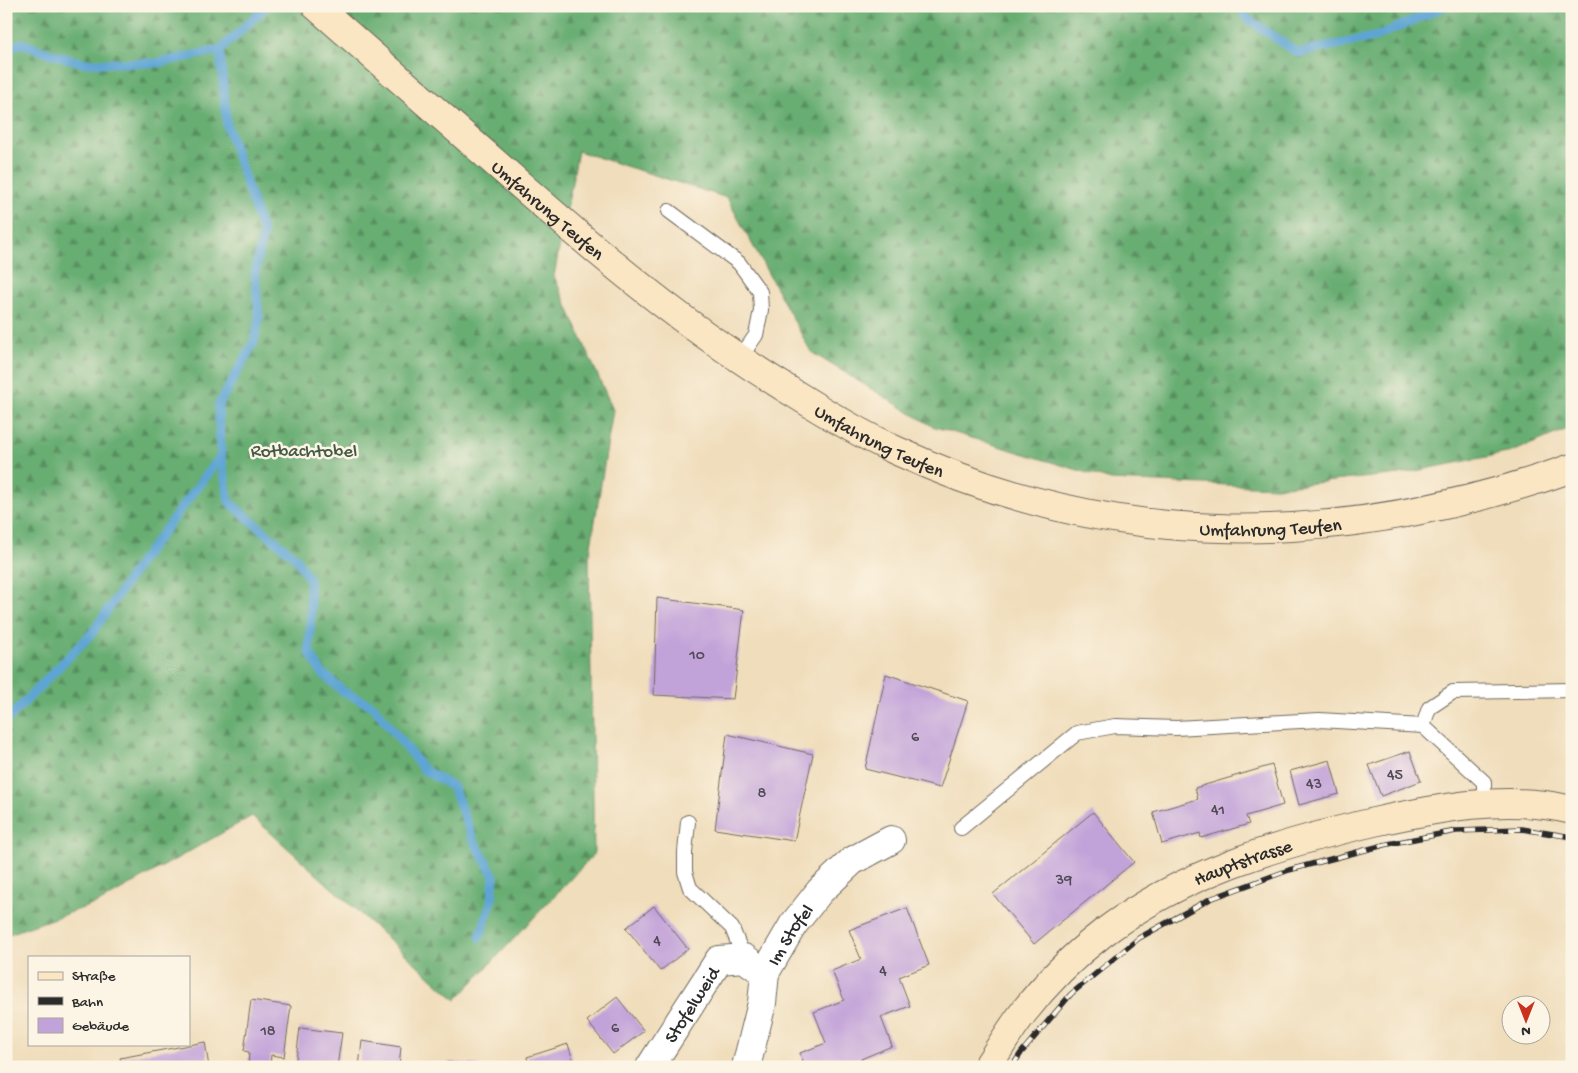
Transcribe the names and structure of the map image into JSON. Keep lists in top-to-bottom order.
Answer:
{
  "streets": {
    "main road": ["Umfahrung Teufen", "Hauptstrasse"],
    "street": ["Im Stofel", "Stofelweid"]
  },
  "crossings": [
    ["Im Stofel", "Stofelweid"]
  ],
  "parks": ["Rotbachtobel"],
  "house_numbers": [
    "10",
    "6",
    "45",
    "43",
    "8",
    "41",
    "39",
    "4",
    "4",
    "6",
    "18"
  ],
  "legend": ["Straße", "Bahn", "Gebäude"],
  "north": "bottom"
}
